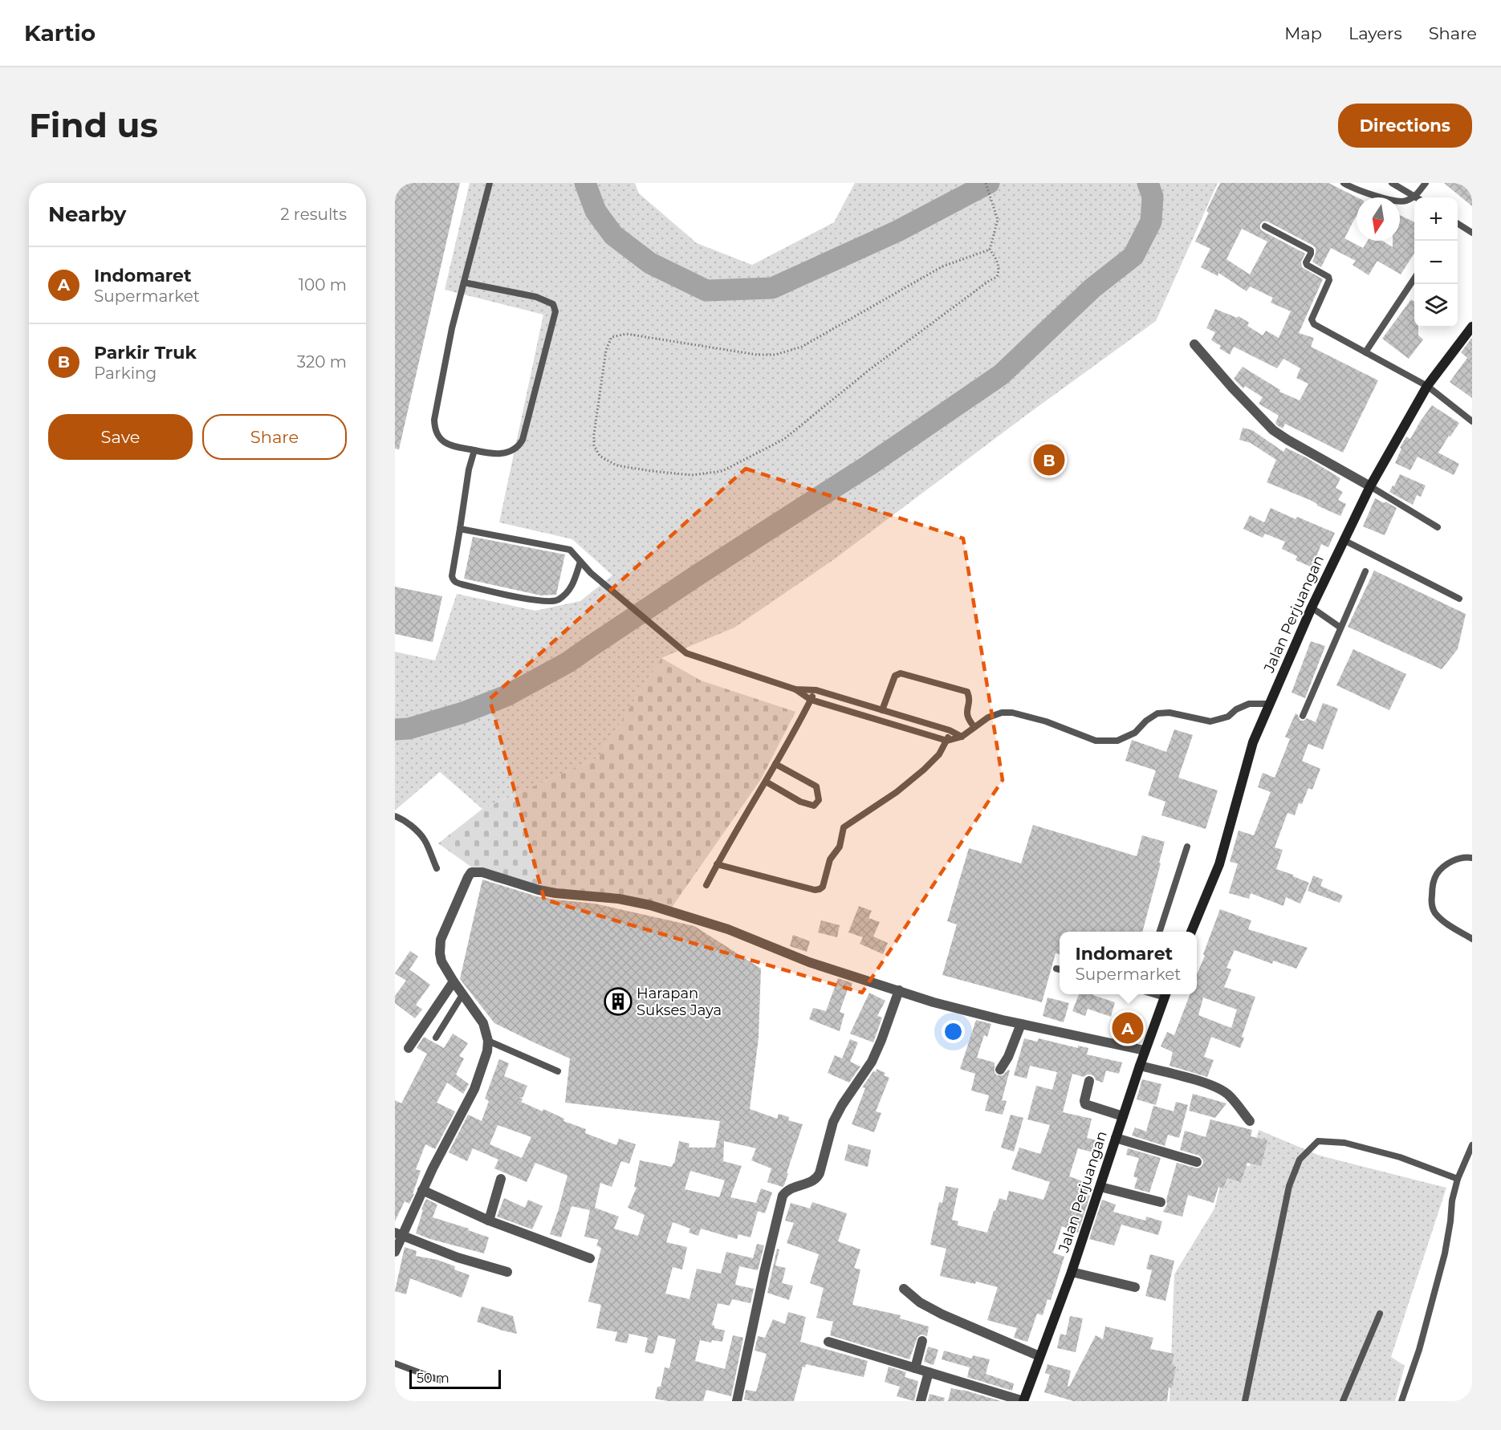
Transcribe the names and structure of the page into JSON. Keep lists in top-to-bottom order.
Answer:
{
  "streets": {
    "street": ["Jalan Perjuangan"]
  },
  "places": {
    "building": ["Harapan Sukses Jaya"]
  },
  "scale_bar": "50 m",
  "north": "bottom",
  "page": {
    "header": "Kartio",
    "nav": ["Map", "Layers", "Share"],
    "buttons": [
      "Directions",
      ["Save", "Share"]
    ],
    "title": "Find us",
    "heading": ["Nearby", "2 results"],
    "map_buttons": ["+", "−"],
    "list": [
      {
        "mark": "A",
        "name": "Indomaret",
        "note": "Supermarket",
        "value": "100 m"
      },
      {
        "mark": "B",
        "name": "Parkir Truk",
        "note": "Parking",
        "value": "320 m"
      }
    ],
    "pins": ["B", "A"],
    "popup": ["Indomaret", "Supermarket"],
    "scale": "50 m"
  }
}
